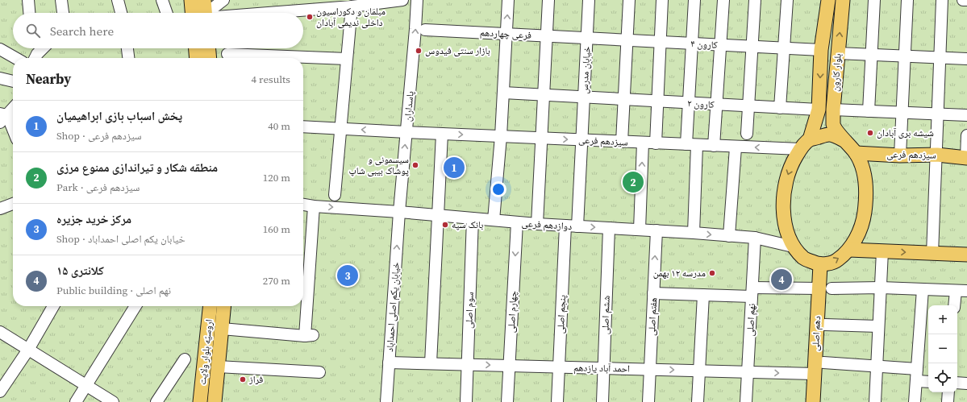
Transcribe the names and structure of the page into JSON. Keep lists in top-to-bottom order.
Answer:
{
  "streets": {
    "main road": [
      "بلوار کارون",
      "سیزدهم فرعی",
      "دهم اصلی",
      "اروسیّه بلوار ولایت"
    ],
    "street": [
      "فرعی چهاردهم",
      "کارون ۴",
      "خیابان مدرس",
      "کارون ۲",
      "پاسداران",
      "دوازدهم فرعی",
      "خیابان یکم اصلی احمداباد",
      "سوم اصلی",
      "چهارم اصلی",
      "پنجم اصلی",
      "ششم اصلی",
      "هفتم اصلی",
      "نهم اصلی",
      "احمد آباد یازدهم"
    ]
  },
  "crossings": [
    ["فرعی چهاردهم", "کارون ۴"],
    ["فرعی چهاردهم", "خیابان مدرس"],
    ["کارون ۴", "خیابان مدرس"],
    ["کارون ۴", "بلوار کارون"],
    ["خیابان مدرس", "کارون ۲"],
    ["خیابان مدرس", "سیزدهم فرعی"],
    ["خیابان مدرس", "دوازدهم فرعی"],
    ["بلوار کارون", "کارون ۲"],
    ["بلوار کارون", "سیزدهم فرعی"],
    ["بلوار کارون", "دوازدهم فرعی"],
    ["بلوار کارون", "دهم اصلی"],
    ["پاسداران", "سیزدهم فرعی"],
    ["پاسداران", "دوازدهم فرعی"],
    ["پاسداران", "خیابان یکم اصلی احمداباد"],
    ["سیزدهم فرعی", "دوازدهم فرعی"],
    ["سیزدهم فرعی", "دهم اصلی"],
    ["دوازدهم فرعی", "خیابان یکم اصلی احمداباد"],
    ["دوازدهم فرعی", "سوم اصلی"],
    ["دوازدهم فرعی", "چهارم اصلی"],
    ["دوازدهم فرعی", "پنجم اصلی"],
    ["دوازدهم فرعی", "ششم اصلی"],
    ["دوازدهم فرعی", "هفتم اصلی"],
    ["دوازدهم فرعی", "نهم اصلی"],
    ["دوازدهم فرعی", "دهم اصلی"],
    ["خیابان یکم اصلی احمداباد", "احمد آباد یازدهم"],
    ["سوم اصلی", "احمد آباد یازدهم"],
    ["چهارم اصلی", "احمد آباد یازدهم"],
    ["پنجم اصلی", "احمد آباد یازدهم"],
    ["ششم اصلی", "احمد آباد یازدهم"],
    ["هفتم اصلی", "احمد آباد یازدهم"],
    ["نهم اصلی", "احمد آباد یازدهم"],
    ["دهم اصلی", "احمد آباد یازدهم"]
  ],
  "one_way": ["هفتم اصلی"],
  "places": [
    "مبلمان و دکوراسیون داخلی ندیمی آبادان",
    "بازار سنتی فیدوس",
    "شیشه بری آبادان",
    "سیسمونی و پوشاک بیبی شاپ",
    "بانک سپه",
    "مدرسه ۱۲ بهمن",
    "فراز"
  ],
  "page": {
    "search": "Search here",
    "heading": ["Nearby", "4 results"],
    "list": [
      {
        "mark": "1",
        "name": "پخش اسباب بازی ابراهیمیان",
        "note": "Shop · سیزدهم فرعی",
        "value": "40 m"
      },
      {
        "mark": "2",
        "name": "منطقه شکار و تیراندازی ممنوع مرزی",
        "note": "Park · سیزدهم فرعی",
        "value": "120 m"
      },
      {
        "mark": "3",
        "name": "مرکز خرید جزیره",
        "note": "Shop · خیابان یکم اصلی احمداباد",
        "value": "160 m"
      },
      {
        "mark": "4",
        "name": "کلانتری ۱۵",
        "note": "Public building · نهم اصلی",
        "value": "270 m"
      }
    ],
    "pins": [
      "1",
      "2",
      "3",
      "4"
    ],
    "map_buttons": ["+", "−"]
  }
}
